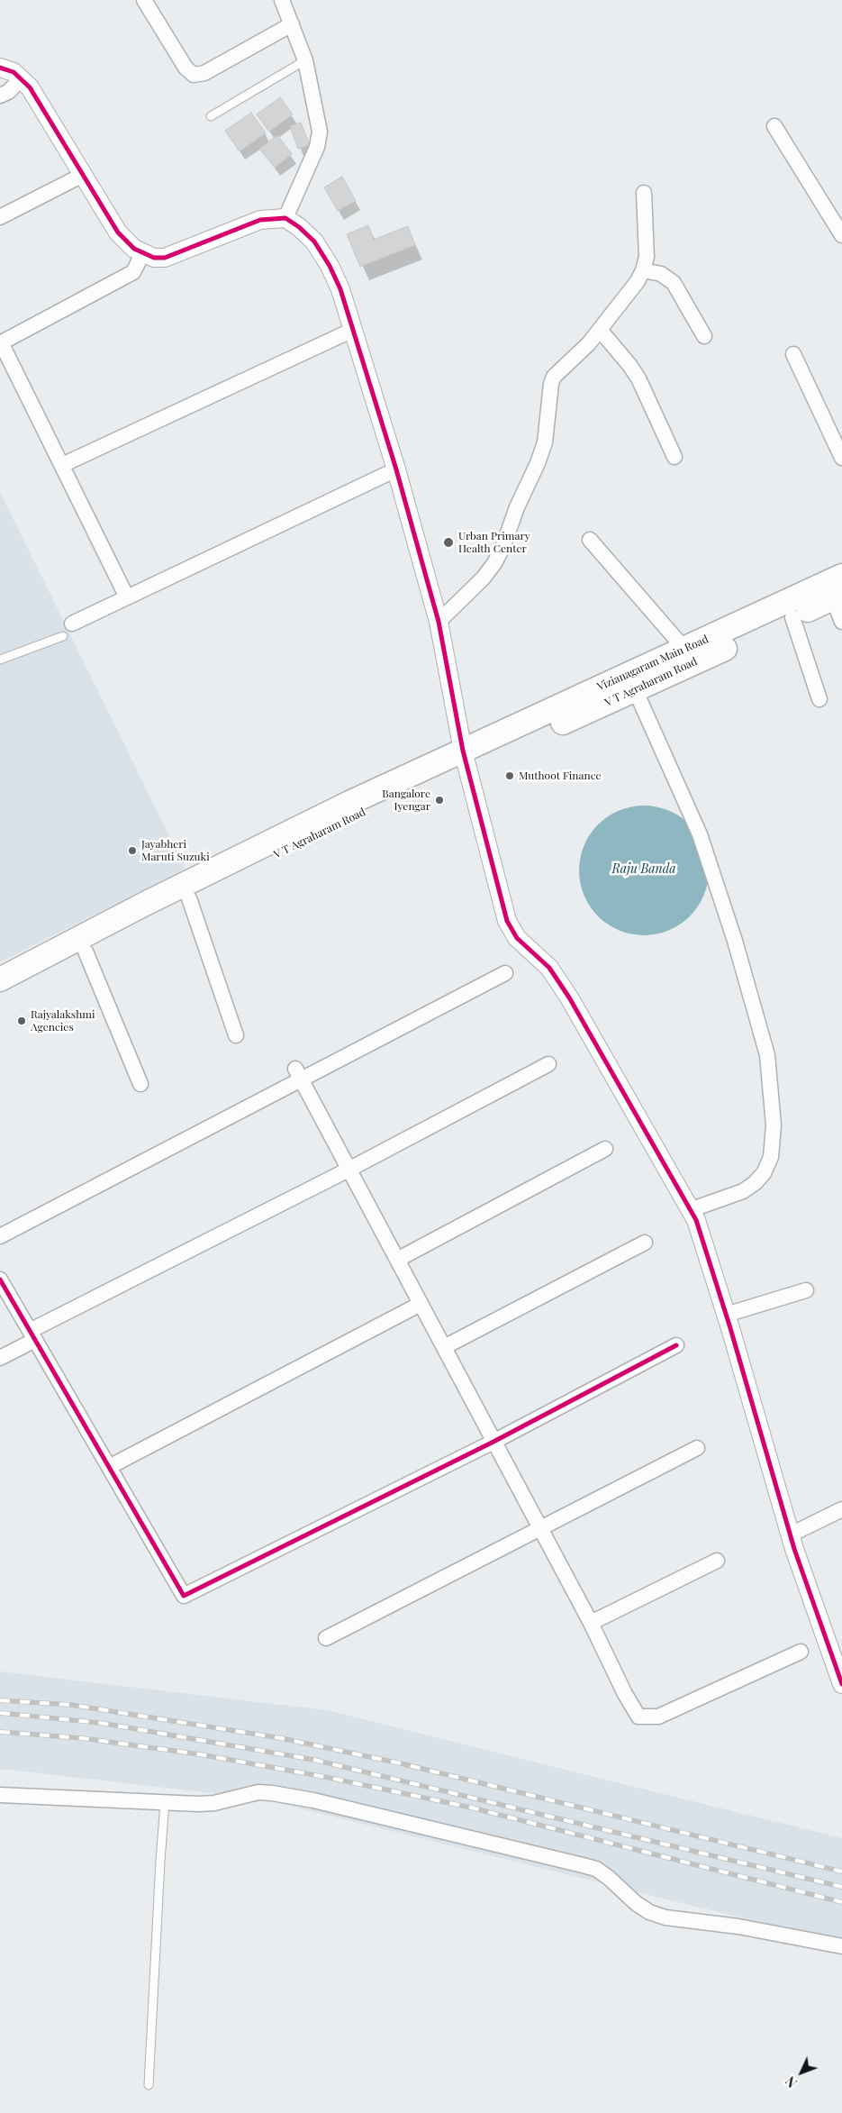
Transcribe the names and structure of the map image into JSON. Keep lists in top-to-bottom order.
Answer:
{
  "streets": {
    "main road": ["Vizianagaram Main Road", "V T Agraharam Road"]
  },
  "crossings": [
    ["Vizianagaram Main Road", "V T Agraharam Road"]
  ],
  "water": ["Raju Banda"],
  "places": [
    "Urban Primary Health Center",
    "Muthoot Finance",
    "Bangalore Iyengar",
    "Jayabheri Maruti Suzuki",
    "Rajyalakshmi Agencies"
  ],
  "north": "bottom left"
}
